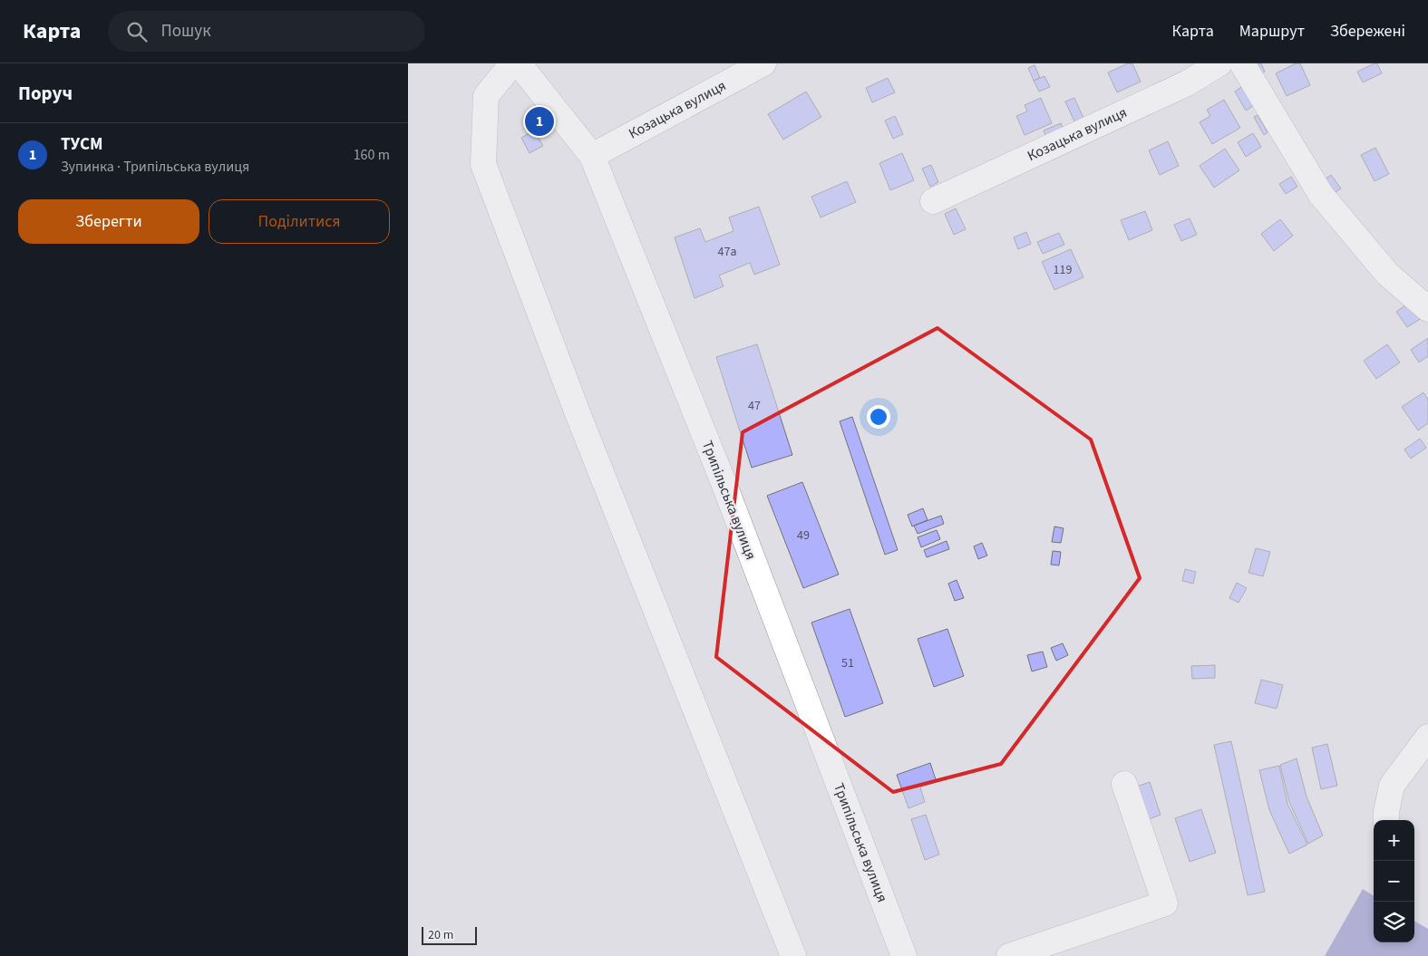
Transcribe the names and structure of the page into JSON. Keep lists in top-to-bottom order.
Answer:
{
  "streets": {
    "street": ["Козацька вулиця", "Трипільська вулиця"]
  },
  "crossings": [
    ["Козацька вулиця", "Трипільська вулиця"]
  ],
  "house_numbers": [
    "47а",
    "119",
    "47",
    "49",
    "51"
  ],
  "scale_bar": "20 m",
  "page": {
    "header": "Карта",
    "search": "Пошук",
    "nav": ["Карта", "Маршрут", "Збережені"],
    "heading": "Поруч",
    "pins": "1",
    "list": [
      {
        "mark": "1",
        "name": "ТУСМ",
        "note": "Зупинка · Трипільська вулиця",
        "value": "160 m"
      }
    ],
    "buttons": ["Зберегти", "Поділитися"],
    "map_buttons": ["+", "−"],
    "scale": "20 m"
  }
}
